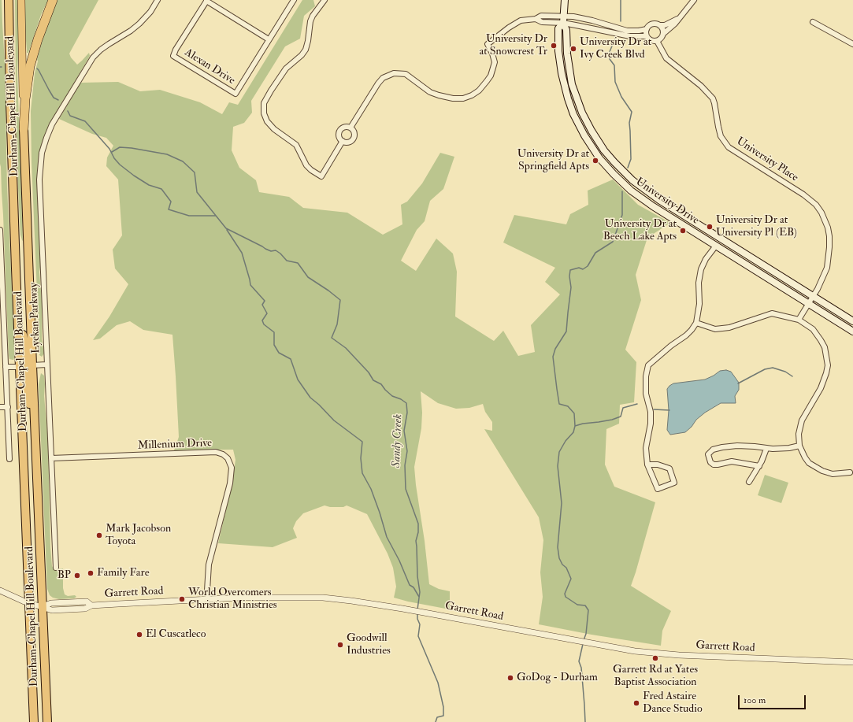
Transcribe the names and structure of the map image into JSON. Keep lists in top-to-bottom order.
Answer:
{
  "streets": {
    "highway": ["Durham-Chapel Hill Boulevard"],
    "main road": ["University Drive"],
    "street": [
      "Alexan Drive",
      "University Place",
      "Lyckan Parkway",
      "Millenium Drive",
      "Garrett Road"
    ]
  },
  "crossings": [
    ["Durham-Chapel Hill Boulevard", "Garrett Road"],
    ["University Place", "University Drive"],
    ["Lyckan Parkway", "Millenium Drive"],
    ["Millenium Drive", "Garrett Road"]
  ],
  "water": ["Sandy Creek"],
  "places": [
    "University Dr at Snowcrest Tr",
    "University Dr at Ivy Creek Blvd",
    "University Dr at Springfield Apts",
    "University Dr at University Pl (EB)",
    "University Dr at Beech Lake Apts",
    "Mark Jacobson Toyota",
    "Family Fare",
    "BP",
    "World Overcomers Christian Ministries",
    "El Cuscatleco",
    "Goodwill Industries",
    "Garrett Rd at Yates Baptist Association",
    "GoDog - Durham",
    "Fred Astaire Dance Studio"
  ],
  "scale_bar": "100 m"
}
